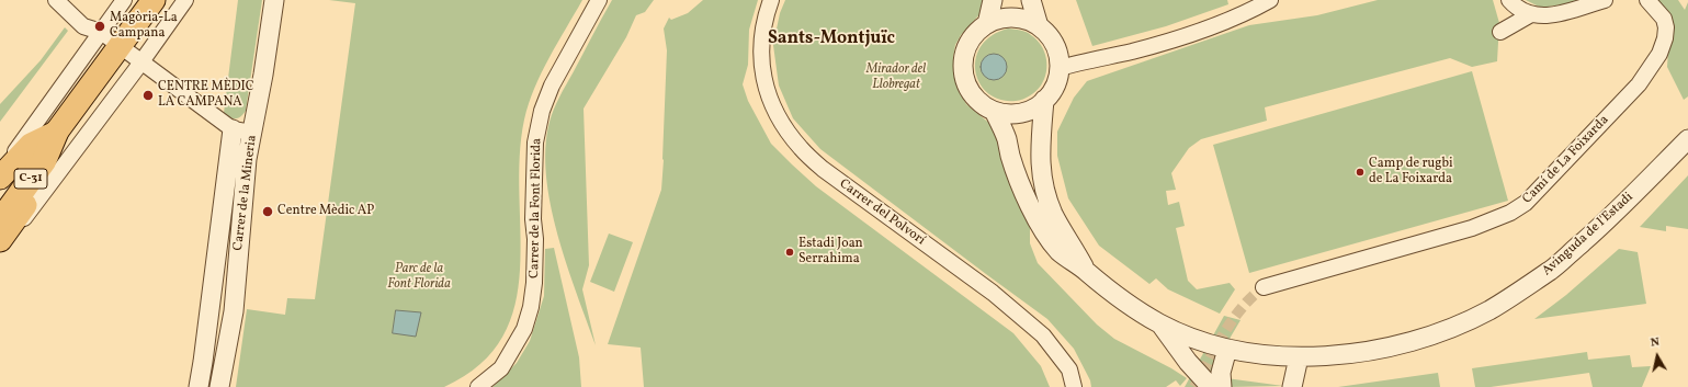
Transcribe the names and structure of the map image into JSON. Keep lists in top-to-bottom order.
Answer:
{
  "streets": {
    "highway": ["C-31"],
    "street": [
      "Camí de La Foixarda",
      "Carrer de la Mineria",
      "Carrer de la Font Florida",
      "Carrer del Polvorí",
      "Avinguda de l'Estadi"
    ]
  },
  "districts": ["Sants-Montjuïc"],
  "parks": ["Mirador del Llobregat", "Parc de la Font Florida"],
  "places": [
    "Magòria-La Campana",
    "CENTRE MÈDIC LA CAMPANA",
    "Camp de rugbi de La Foixarda",
    "Centre Mèdic AP",
    "Estadi Joan Serrahima"
  ],
  "north": "top"
}
